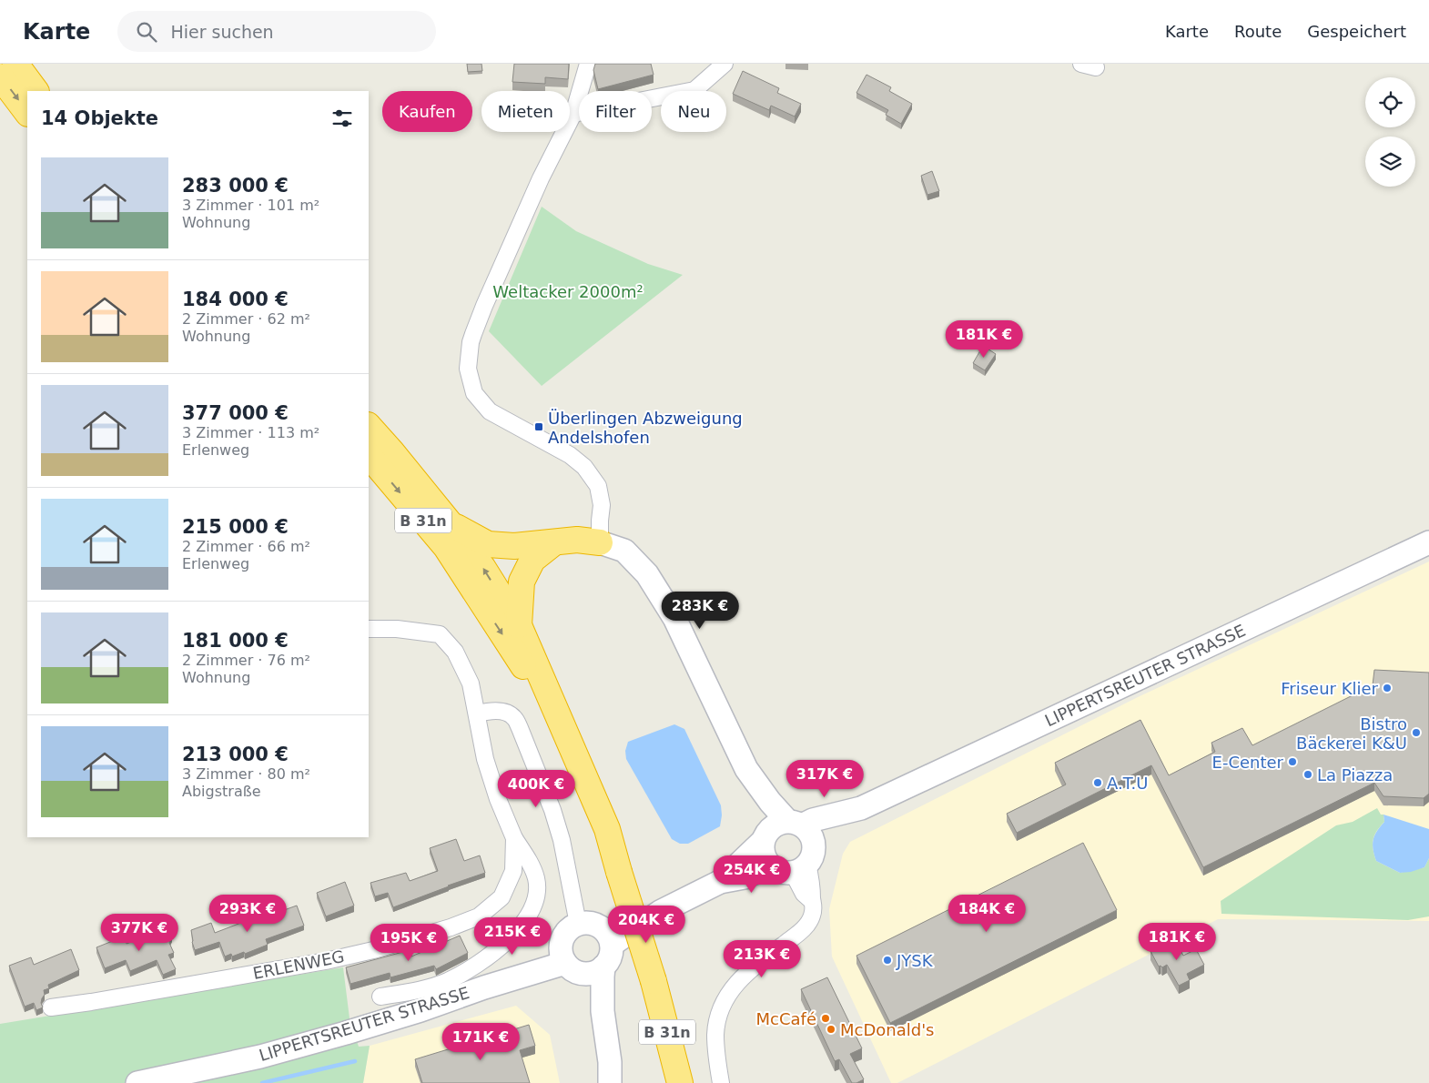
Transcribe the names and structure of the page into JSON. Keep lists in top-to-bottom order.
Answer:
{
  "streets": {
    "highway": ["B 31n"],
    "main road": ["LIPPERTSREUTER STRASSE"],
    "street": ["ERLENWEG"]
  },
  "parks": ["Weltacker 2000m²"],
  "places": {
    "transit": ["Überlingen Abzweigung Andelshofen"],
    "other": [
      "Friseur Klier",
      "Bistro Bäckerei K&U",
      "E-Center",
      "La Piazza",
      "A.T.U",
      "JYSK",
      "McCafé",
      "McDonald's"
    ]
  },
  "page": {
    "header": "Karte",
    "search": "Hier suchen",
    "nav": ["Karte", "Route", "Gespeichert"],
    "chip": [
      "Kaufen",
      "Mieten",
      "Filter",
      "Neu"
    ],
    "heading": "14 Objekte",
    "list": [
      {
        "name": "283 000 €",
        "note": "3 Zimmer · 101 m² · Wohnung"
      },
      {
        "name": "184 000 €",
        "note": "2 Zimmer · 62 m² · Wohnung"
      },
      {
        "name": "377 000 €",
        "note": "3 Zimmer · 113 m² · Erlenweg"
      },
      {
        "name": "215 000 €",
        "note": "2 Zimmer · 66 m² · Erlenweg"
      },
      {
        "name": "181 000 €",
        "note": "2 Zimmer · 76 m² · Wohnung"
      },
      {
        "name": "213 000 €",
        "note": "3 Zimmer · 80 m² · Abigstraße"
      }
    ],
    "price": [
      "181K €",
      "283K €",
      "317K €",
      "400K €",
      "254K €",
      "293K €",
      "184K €",
      "204K €",
      "377K €",
      "215K €",
      "181K €",
      "195K €",
      "213K €",
      "171K €"
    ]
  }
}
